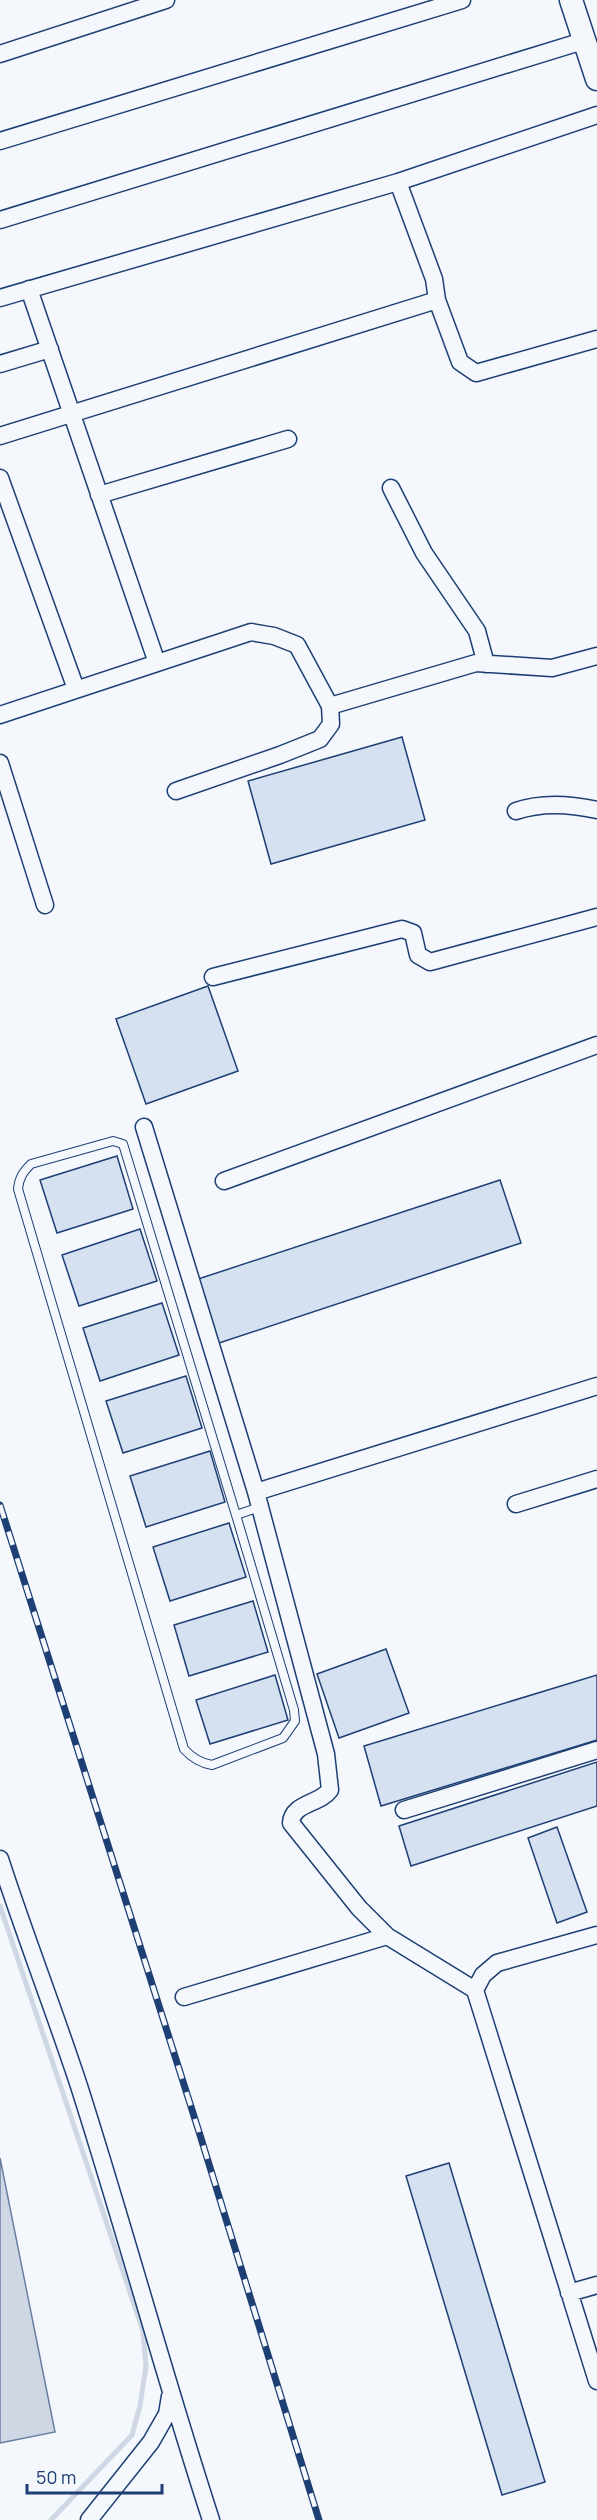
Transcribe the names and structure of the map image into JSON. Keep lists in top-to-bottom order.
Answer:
{
  "scale_bar": "50 m"
}
